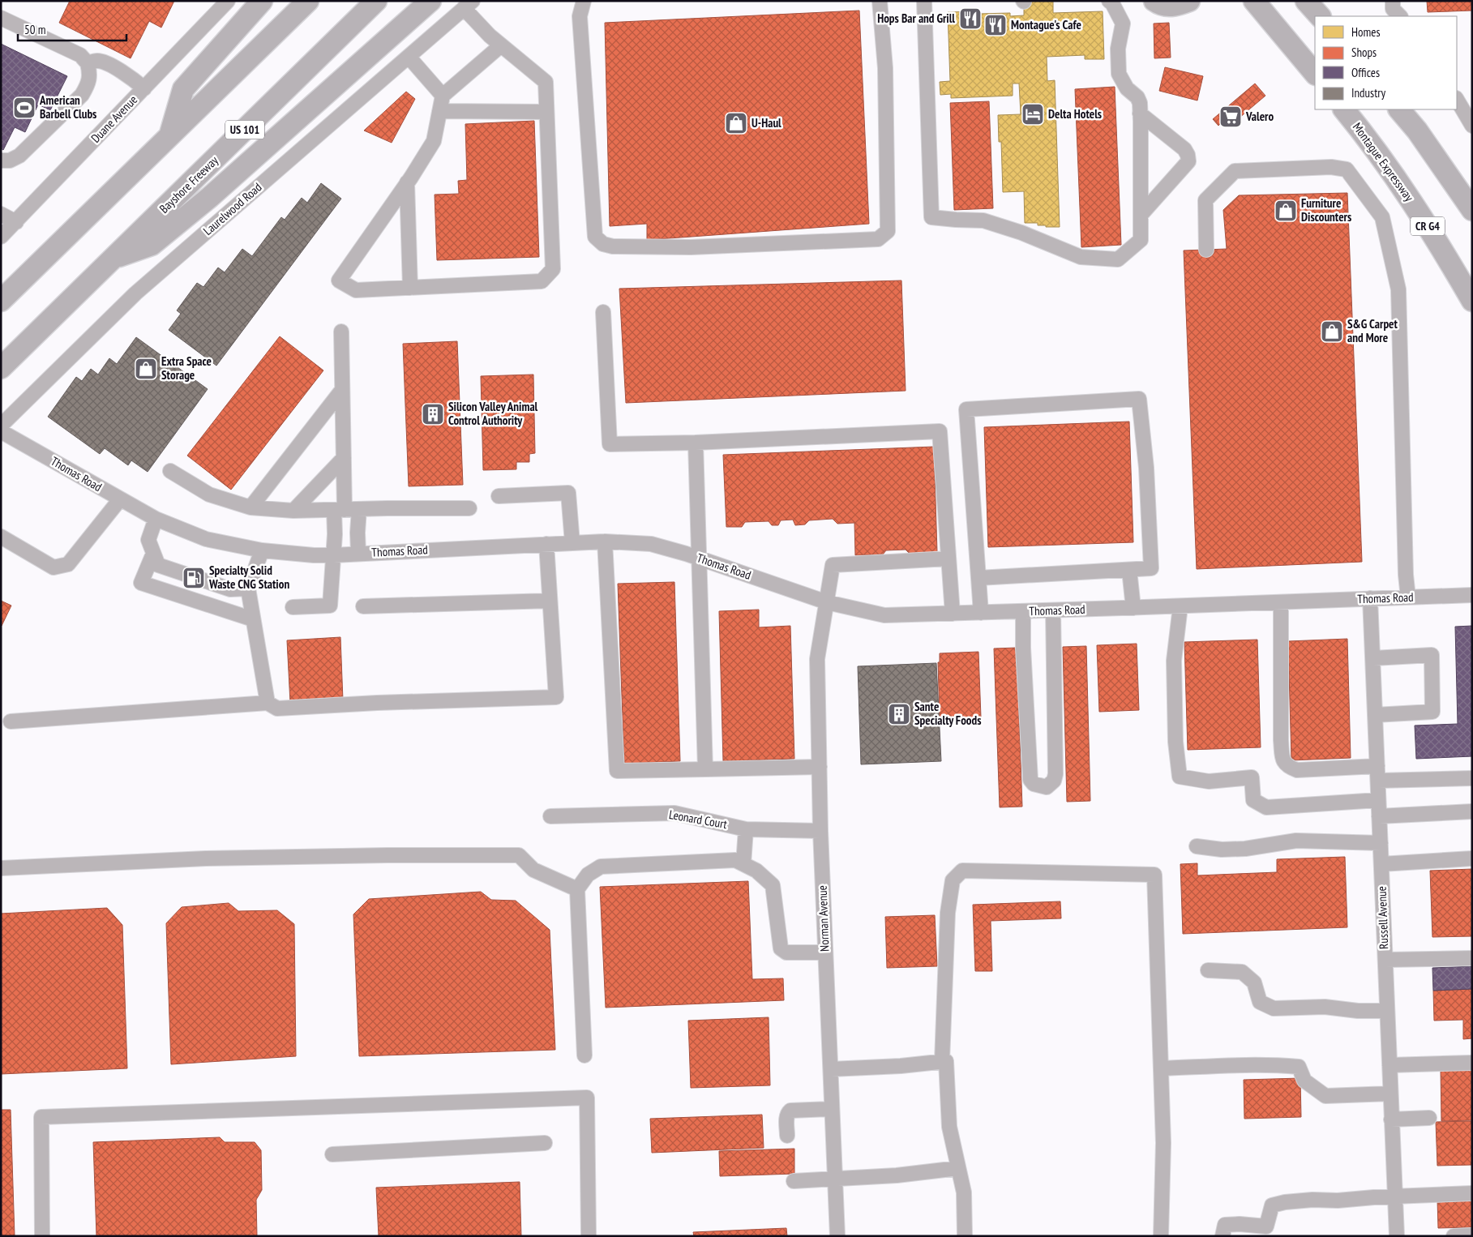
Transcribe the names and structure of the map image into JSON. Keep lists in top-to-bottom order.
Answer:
{
  "streets": {
    "highway": [
      "US 101",
      "Montague Expressway",
      "Bayshore Freeway",
      "CR G4"
    ],
    "street": [
      "Duane Avenue",
      "Laurelwood Road",
      "Thomas Road",
      "Leonard Court",
      "Russell Avenue",
      "Norman Avenue"
    ]
  },
  "crossings": [
    ["Thomas Road", "Russell Avenue"],
    ["Thomas Road", "Norman Avenue"],
    ["Leonard Court", "Norman Avenue"]
  ],
  "places": {
    "restaurant": ["Hops Bar and Grill", "Montague's Cafe"],
    "sports": ["American Barbell Clubs"],
    "hotel": ["Delta Hotels"],
    "supermarket": ["Valero"],
    "shop": [
      "U-Haul",
      "Furniture Discounters",
      "S&G Carpet and More",
      "Extra Space Storage"
    ],
    "building": ["Silicon Valley Animal Control Authority", "Sante Specialty Foods"],
    "fuel station": ["Specialty Solid Waste CNG Station"]
  },
  "legend": [
    "Homes",
    "Shops",
    "Offices",
    "Industry"
  ],
  "scale_bar": "50 m"
}
